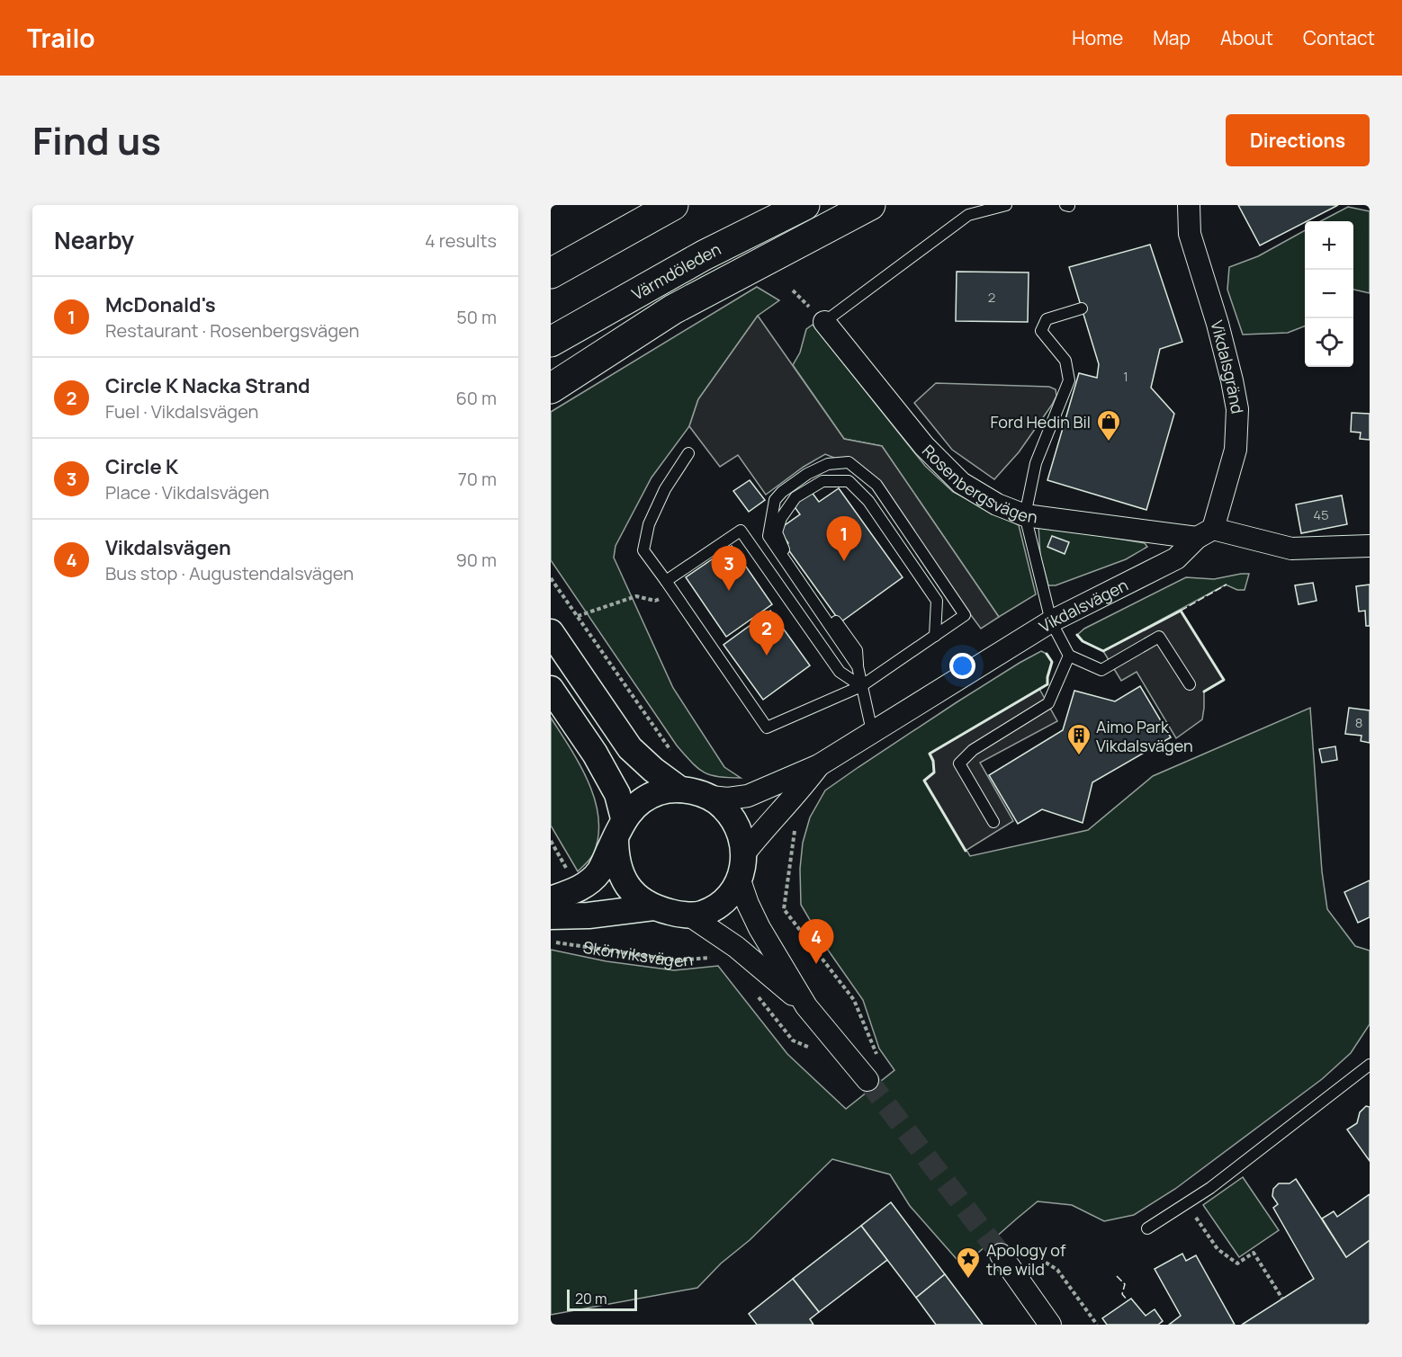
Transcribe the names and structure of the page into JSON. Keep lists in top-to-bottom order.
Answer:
{
  "streets": {
    "highway": ["Värmdöleden"],
    "street": [
      "Vikdalsgränd",
      "Rosenbergsvägen",
      "Vikdalsvägen",
      "Skönviksvägen"
    ]
  },
  "crossings": [
    ["Vikdalsgränd", "Rosenbergsvägen"],
    ["Vikdalsgränd", "Vikdalsvägen"],
    ["Rosenbergsvägen", "Vikdalsvägen"],
    ["Vikdalsvägen", "Skönviksvägen"]
  ],
  "places": {
    "shop": ["Ford Hedin Bil"],
    "building": ["Aimo Park Vikdalsvägen"],
    "place": ["Apology of the wild"]
  },
  "house_numbers": [
    "2",
    "1",
    "45",
    "8"
  ],
  "scale_bar": "20 m",
  "page": {
    "header": "Trailo",
    "nav": [
      "Home",
      "Map",
      "About",
      "Contact"
    ],
    "title": "Find us",
    "buttons": "Directions",
    "heading": ["Nearby", "4 results"],
    "map_buttons": ["+", "−"],
    "list": [
      {
        "mark": "1",
        "name": "McDonald's",
        "note": "Restaurant · Rosenbergsvägen",
        "value": "50 m"
      },
      {
        "mark": "2",
        "name": "Circle K Nacka Strand",
        "note": "Fuel · Vikdalsvägen",
        "value": "60 m"
      },
      {
        "mark": "3",
        "name": "Circle K",
        "note": "Place · Vikdalsvägen",
        "value": "70 m"
      },
      {
        "mark": "4",
        "name": "Vikdalsvägen",
        "note": "Bus stop · Augustendalsvägen",
        "value": "90 m"
      }
    ],
    "pins": [
      "1",
      "3",
      "2",
      "4"
    ],
    "scale": "20 m"
  }
}
